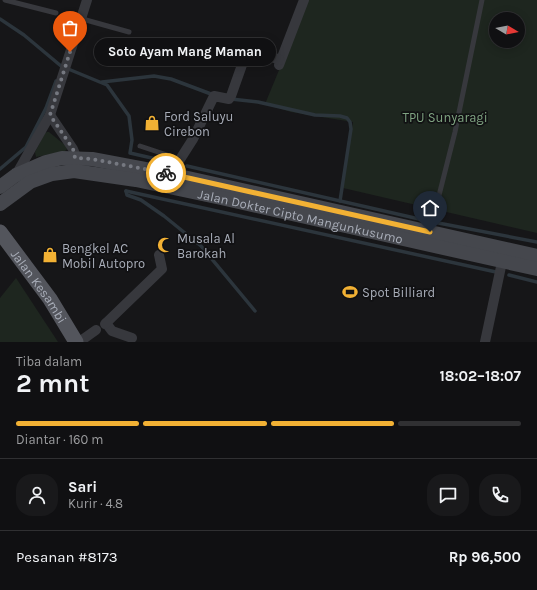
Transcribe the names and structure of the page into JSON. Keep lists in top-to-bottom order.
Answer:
{
  "streets": {
    "main road": ["Jalan Dokter Cipto Mangunkusumo", "Jalan Kesambi"]
  },
  "parks": ["TPU Sunyaragi"],
  "places": {
    "other": ["Soto Ayam Mang Maman"],
    "shop": ["Ford Saluyu Cirebon", "Bengkel AC Mobil Autopro"],
    "mosque": ["Musala Al Barokah"],
    "sports": ["Spot Billiard"]
  },
  "north": "right",
  "page": {
    "bubble": "Soto Ayam Mang Maman",
    "heading": ["2 mnt", "Tiba dalam", "18:02–18:07"],
    "panel": [
      "Sari",
      "Kurir · 4.8",
      "Pesanan #8173",
      "Rp 96,500"
    ],
    "bar": "Diantar · 160 m"
  }
}
